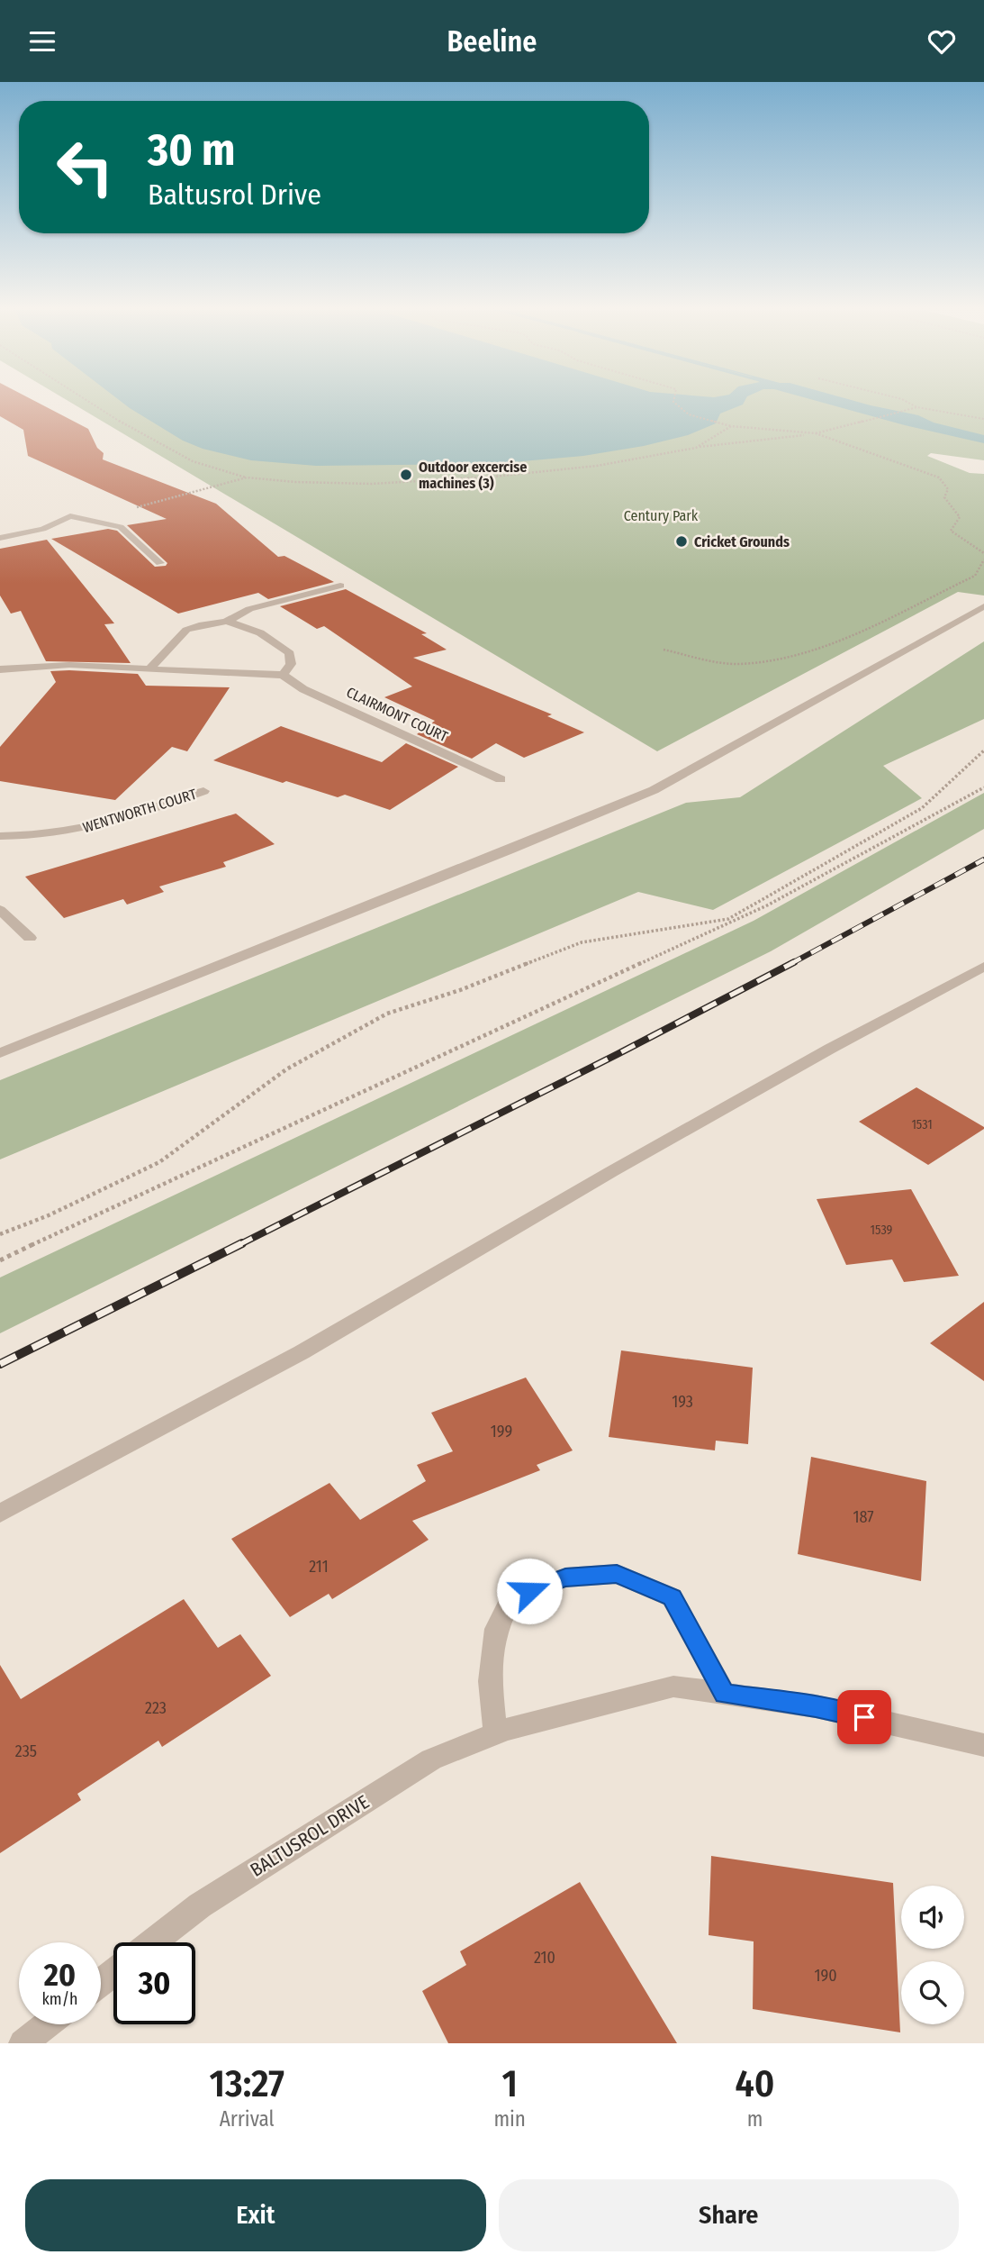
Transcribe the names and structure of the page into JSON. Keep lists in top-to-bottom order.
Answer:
{
  "streets": {
    "street": ["CLAIRMONT COURT", "WENTWORTH COURT", "BALTUSROL DRIVE"]
  },
  "parks": ["Century Park"],
  "places": ["Outdoor excercise machines (3)", "Cricket Grounds"],
  "house_numbers": [
    "1531",
    "1539",
    "193",
    "199",
    "187",
    "211",
    "223",
    "235",
    "210",
    "190"
  ],
  "page": {
    "header": "Beeline",
    "turn": ["30 m", "Baltusrol Drive"],
    "speed": "20 km/h",
    "limit": "30",
    "eta": [
      "13:27",
      "Arrival",
      "1",
      "min",
      "40",
      "m"
    ],
    "buttons": ["Exit", "Share"]
  }
}
